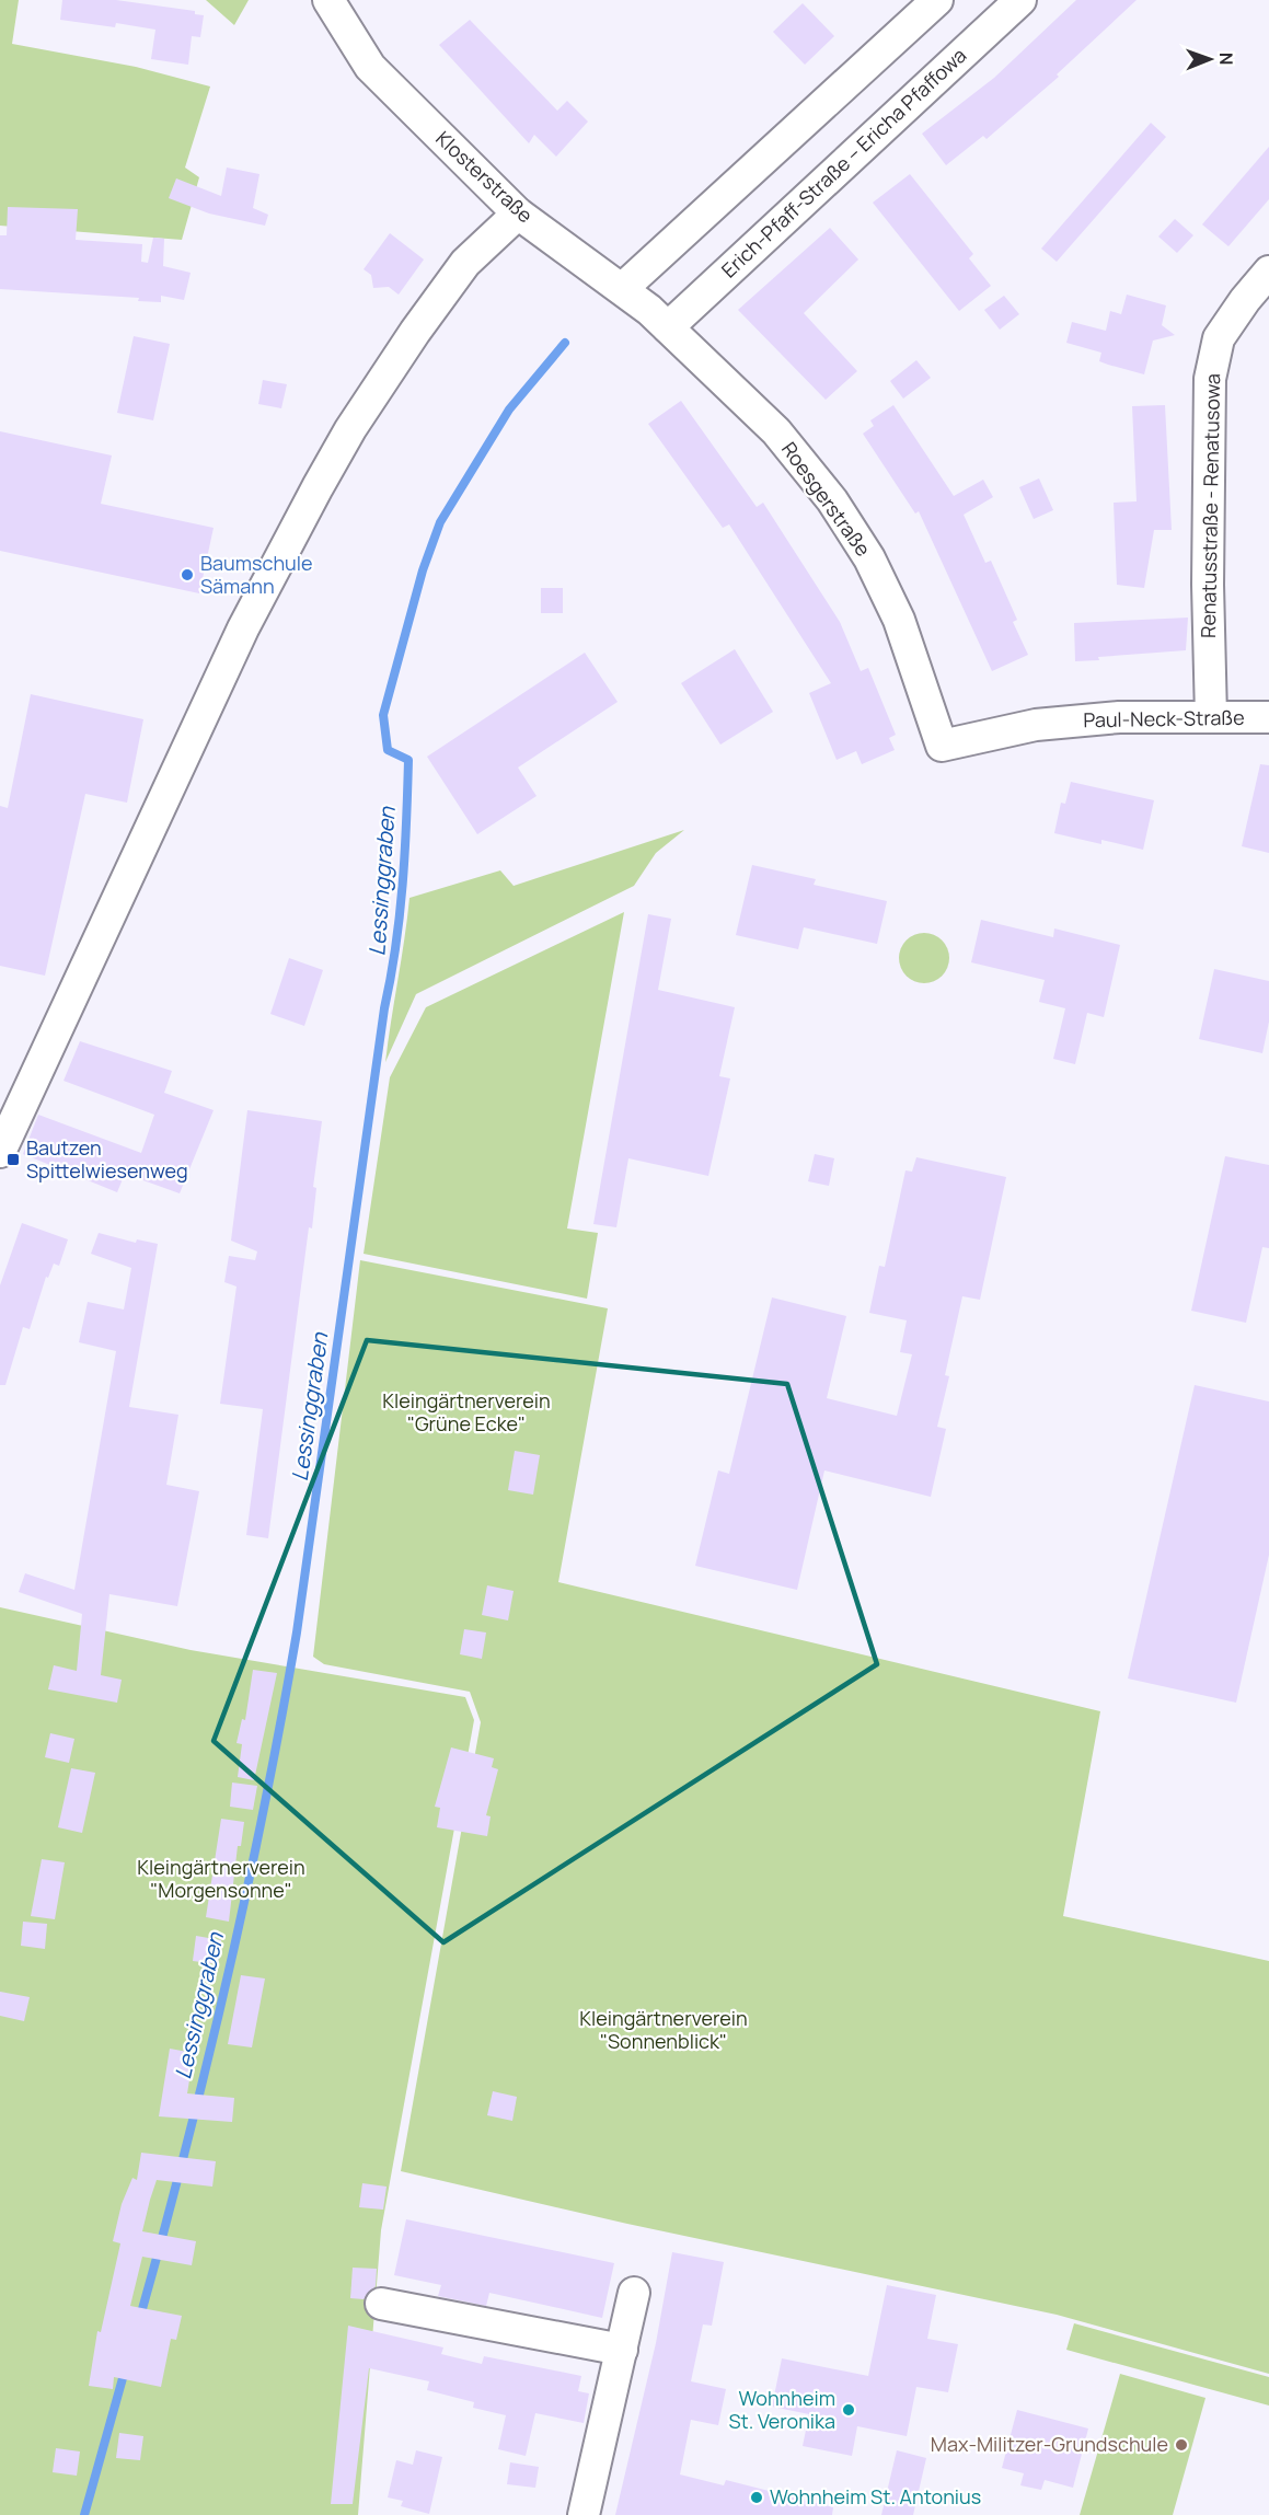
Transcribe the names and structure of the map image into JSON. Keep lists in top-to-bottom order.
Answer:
{
  "streets": {
    "street": [
      "Erich-Pfaff-Straße – Ericha Pfaffowa",
      "Klosterstraße",
      "Roesgerstraße",
      "Renatusstraße - Renatusowa",
      "Paul-Neck-Straße"
    ]
  },
  "crossings": [
    ["Erich-Pfaff-Straße – Ericha Pfaffowa", "Klosterstraße"],
    ["Erich-Pfaff-Straße – Ericha Pfaffowa", "Roesgerstraße"],
    ["Klosterstraße", "Roesgerstraße"],
    ["Roesgerstraße", "Paul-Neck-Straße"],
    ["Renatusstraße - Renatusowa", "Paul-Neck-Straße"]
  ],
  "water": ["Lessinggraben"],
  "parks": ["Kleingärtnerverein \"Grüne Ecke\"", "Kleingärtnerverein \"Morgensonne\"", "Kleingärtnerverein \"Sonnenblick\""],
  "places": {
    "other": [
      "Baumschule Sämann",
      "Wohnheim St. Veronika",
      "Max-Militzer-Grundschule",
      "Wohnheim St. Antonius"
    ],
    "transit": ["Bautzen Spittelwiesenweg"]
  },
  "north": "right"
}
